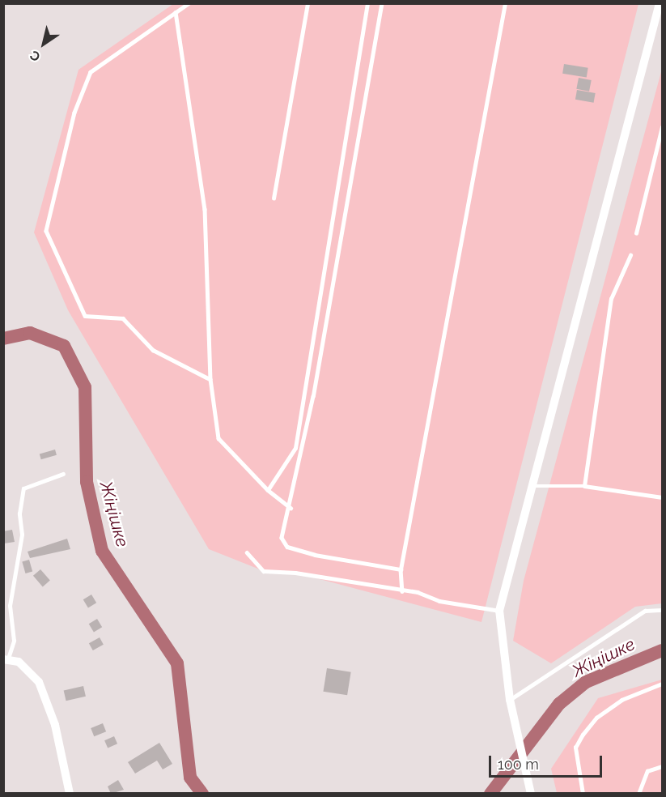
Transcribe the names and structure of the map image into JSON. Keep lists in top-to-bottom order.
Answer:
{
  "water": ["Жіңішке"],
  "scale_bar": "100 m",
  "north": "bottom left"
}
